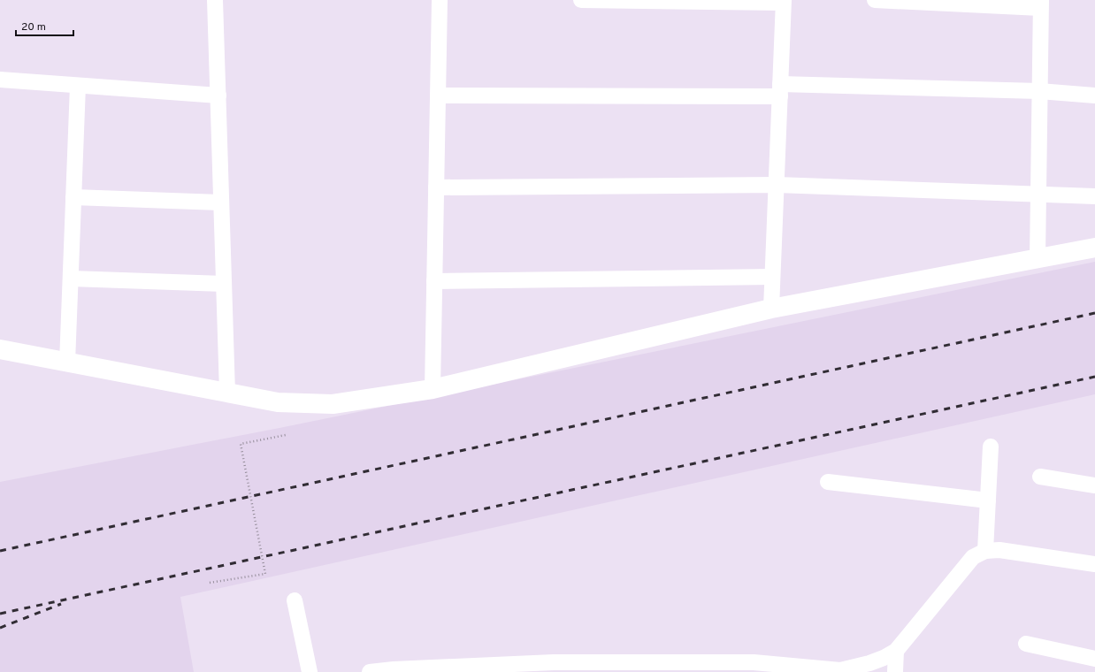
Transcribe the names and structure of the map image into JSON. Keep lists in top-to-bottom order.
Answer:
{
  "scale_bar": "20 m"
}
